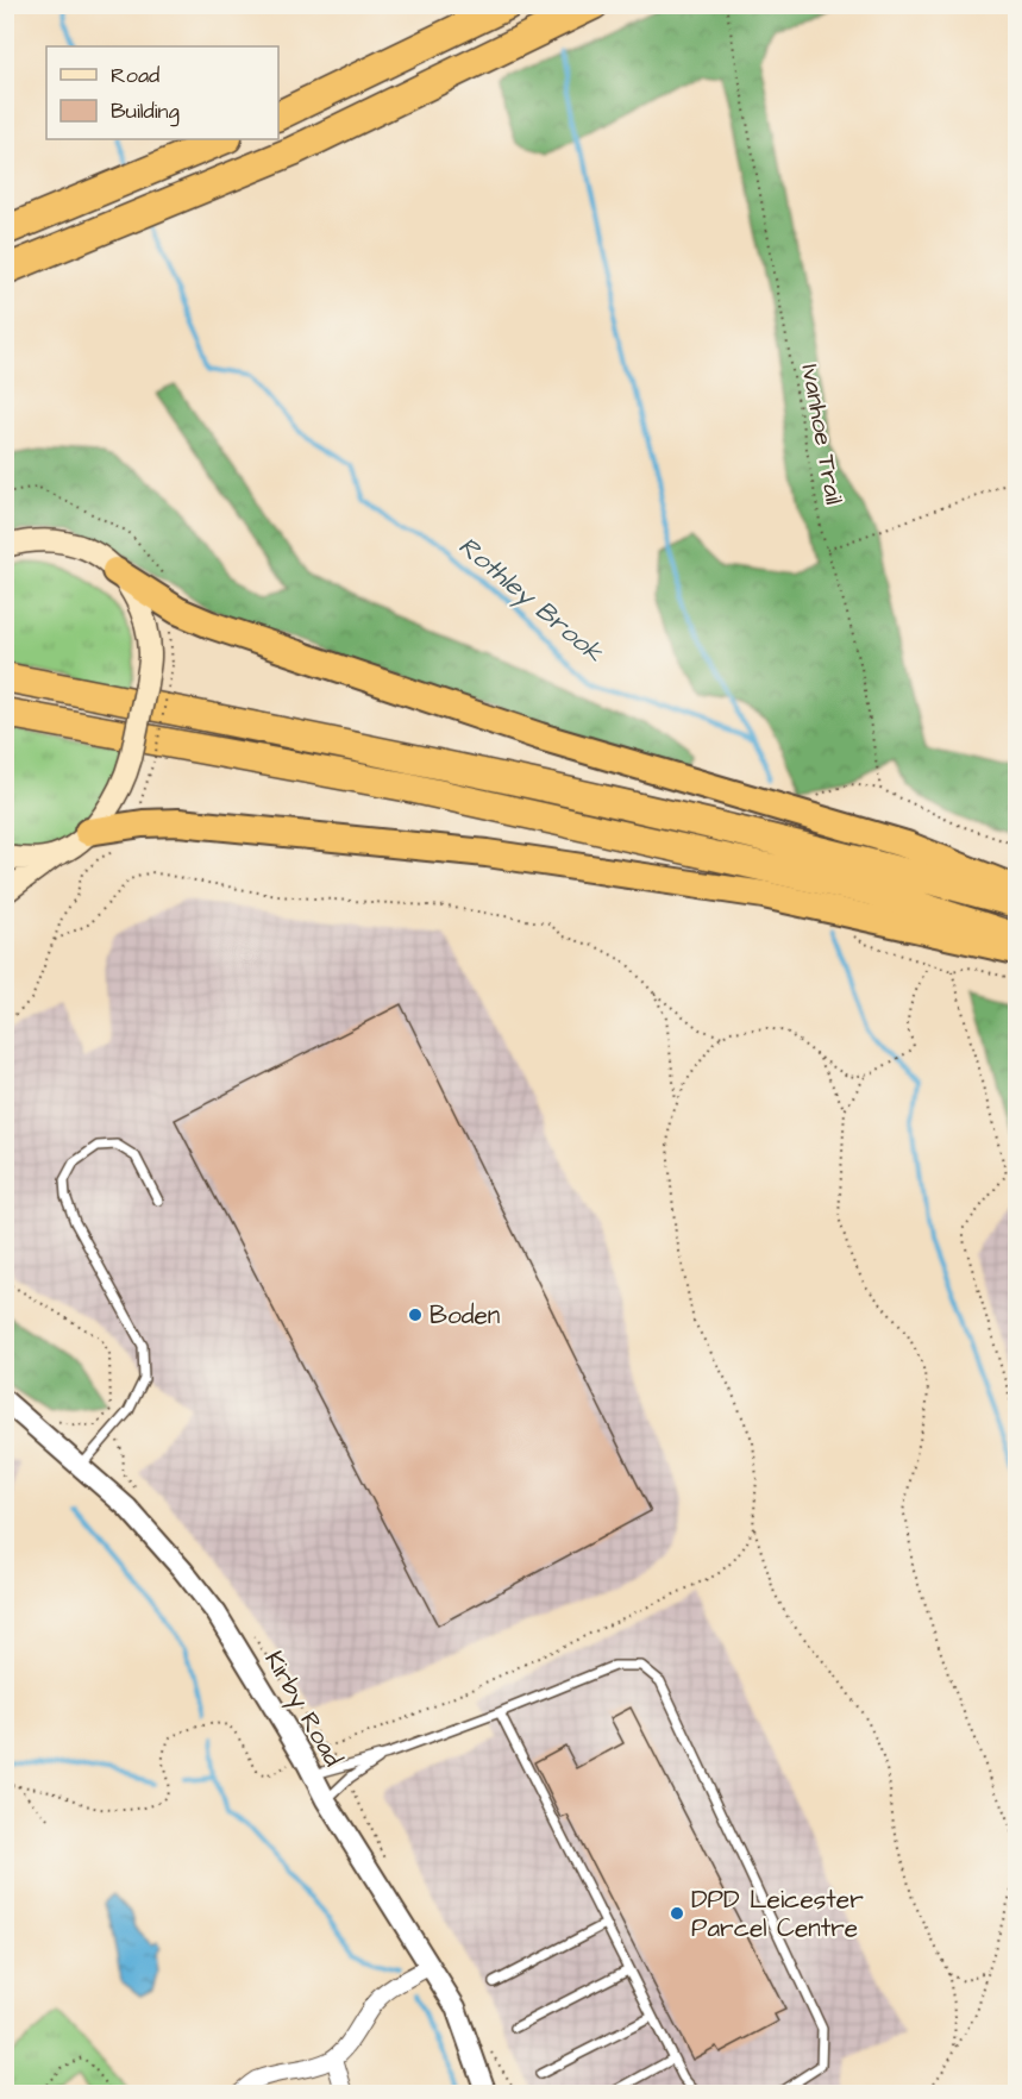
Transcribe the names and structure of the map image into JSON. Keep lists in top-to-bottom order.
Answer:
{
  "streets": {
    "street": ["Kirby Road"],
    "path": ["Ivanhoe Trail"]
  },
  "water": ["Rothley Brook"],
  "places": ["Boden", "DPD Leicester Parcel Centre"],
  "legend": ["Road", "Building"]
}
